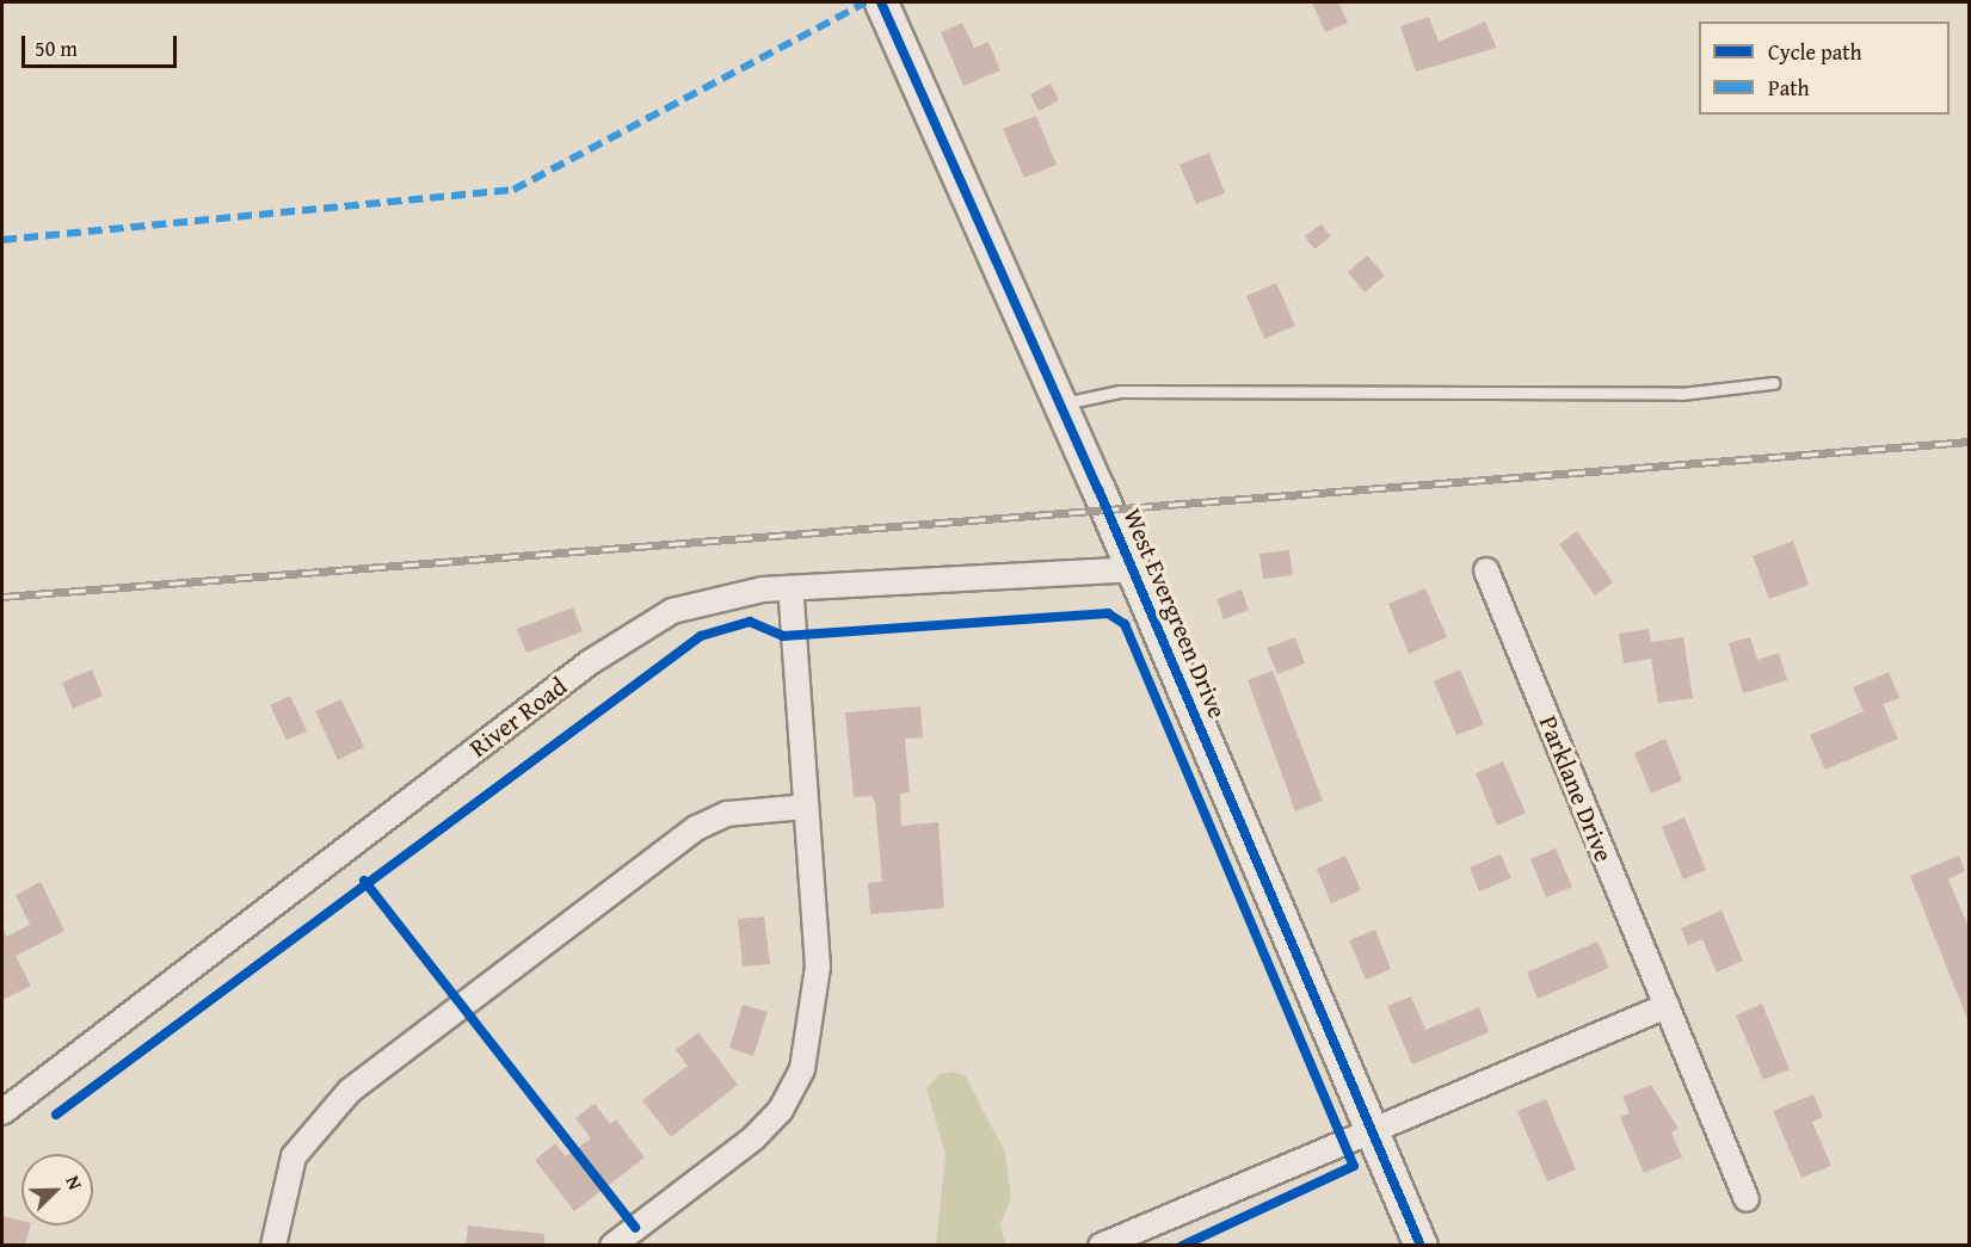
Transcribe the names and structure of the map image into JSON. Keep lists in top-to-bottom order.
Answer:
{
  "streets": {
    "street": ["West Evergreen Drive", "River Road", "Parklane Drive"]
  },
  "crossings": [
    ["West Evergreen Drive", "River Road"]
  ],
  "legend": ["Cycle path", "Path"],
  "scale_bar": "50 m",
  "north": "top right"
}
